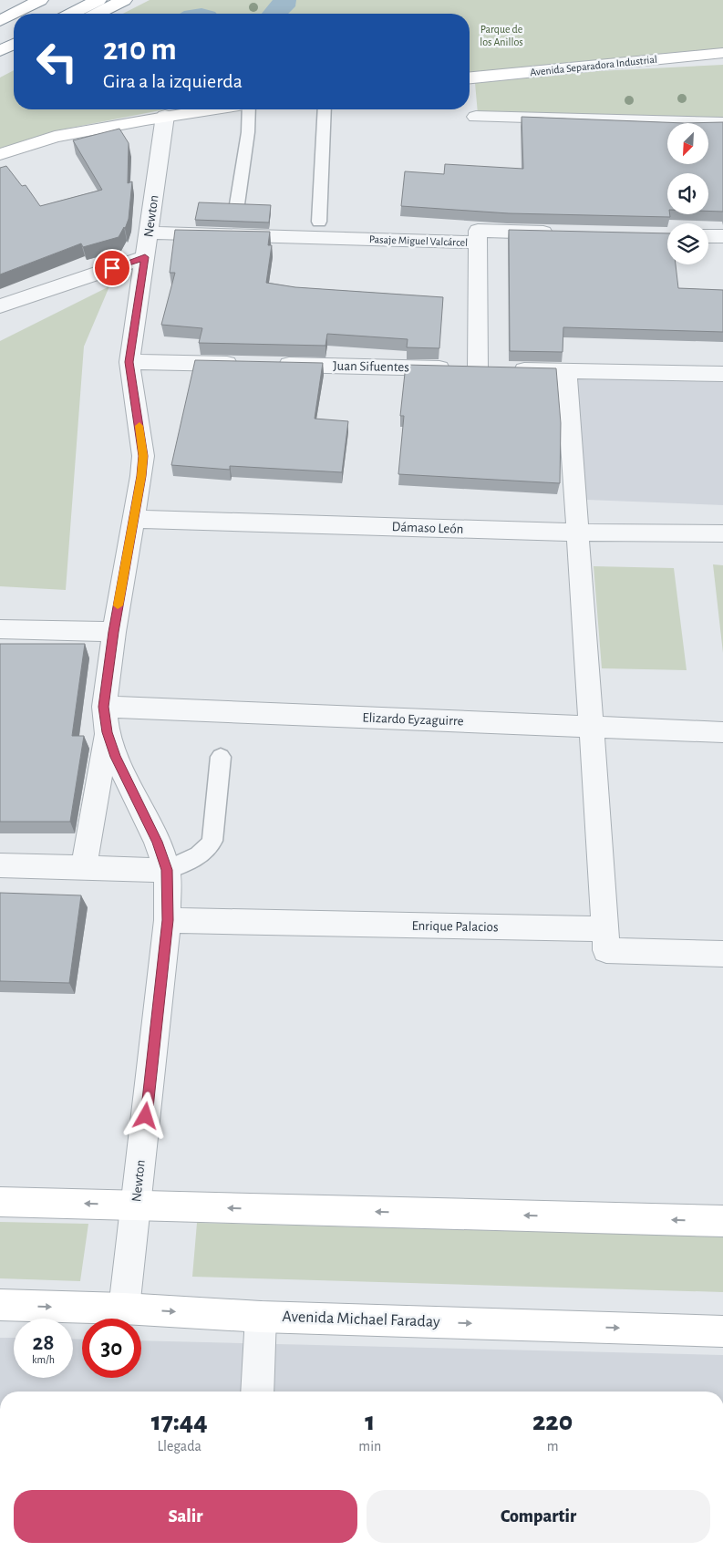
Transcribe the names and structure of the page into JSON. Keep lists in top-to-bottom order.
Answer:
{
  "streets": {
    "main road": ["Avenida Separadora Industrial", "Avenida Michael Faraday"],
    "street": [
      "Newton",
      "Pasaje Miguel Valcárcel",
      "Juan Sifuentes",
      "Dámaso León",
      "Elizardo Eyzaguirre",
      "Enrique Palacios"
    ]
  },
  "crossings": [
    ["Newton", "Pasaje Miguel Valcárcel"],
    ["Newton", "Dámaso León"],
    ["Newton", "Elizardo Eyzaguirre"],
    ["Newton", "Enrique Palacios"],
    ["Newton", "Avenida Michael Faraday"]
  ],
  "parks": ["Parque de los Anillos"],
  "north": "bottom left",
  "page": {
    "turn": ["210 m", "Gira a la izquierda"],
    "speed": "28 km/h",
    "limit": "30",
    "eta": [
      "17:44",
      "Llegada",
      "1",
      "min",
      "220",
      "m"
    ],
    "buttons": ["Salir", "Compartir"]
  }
}
